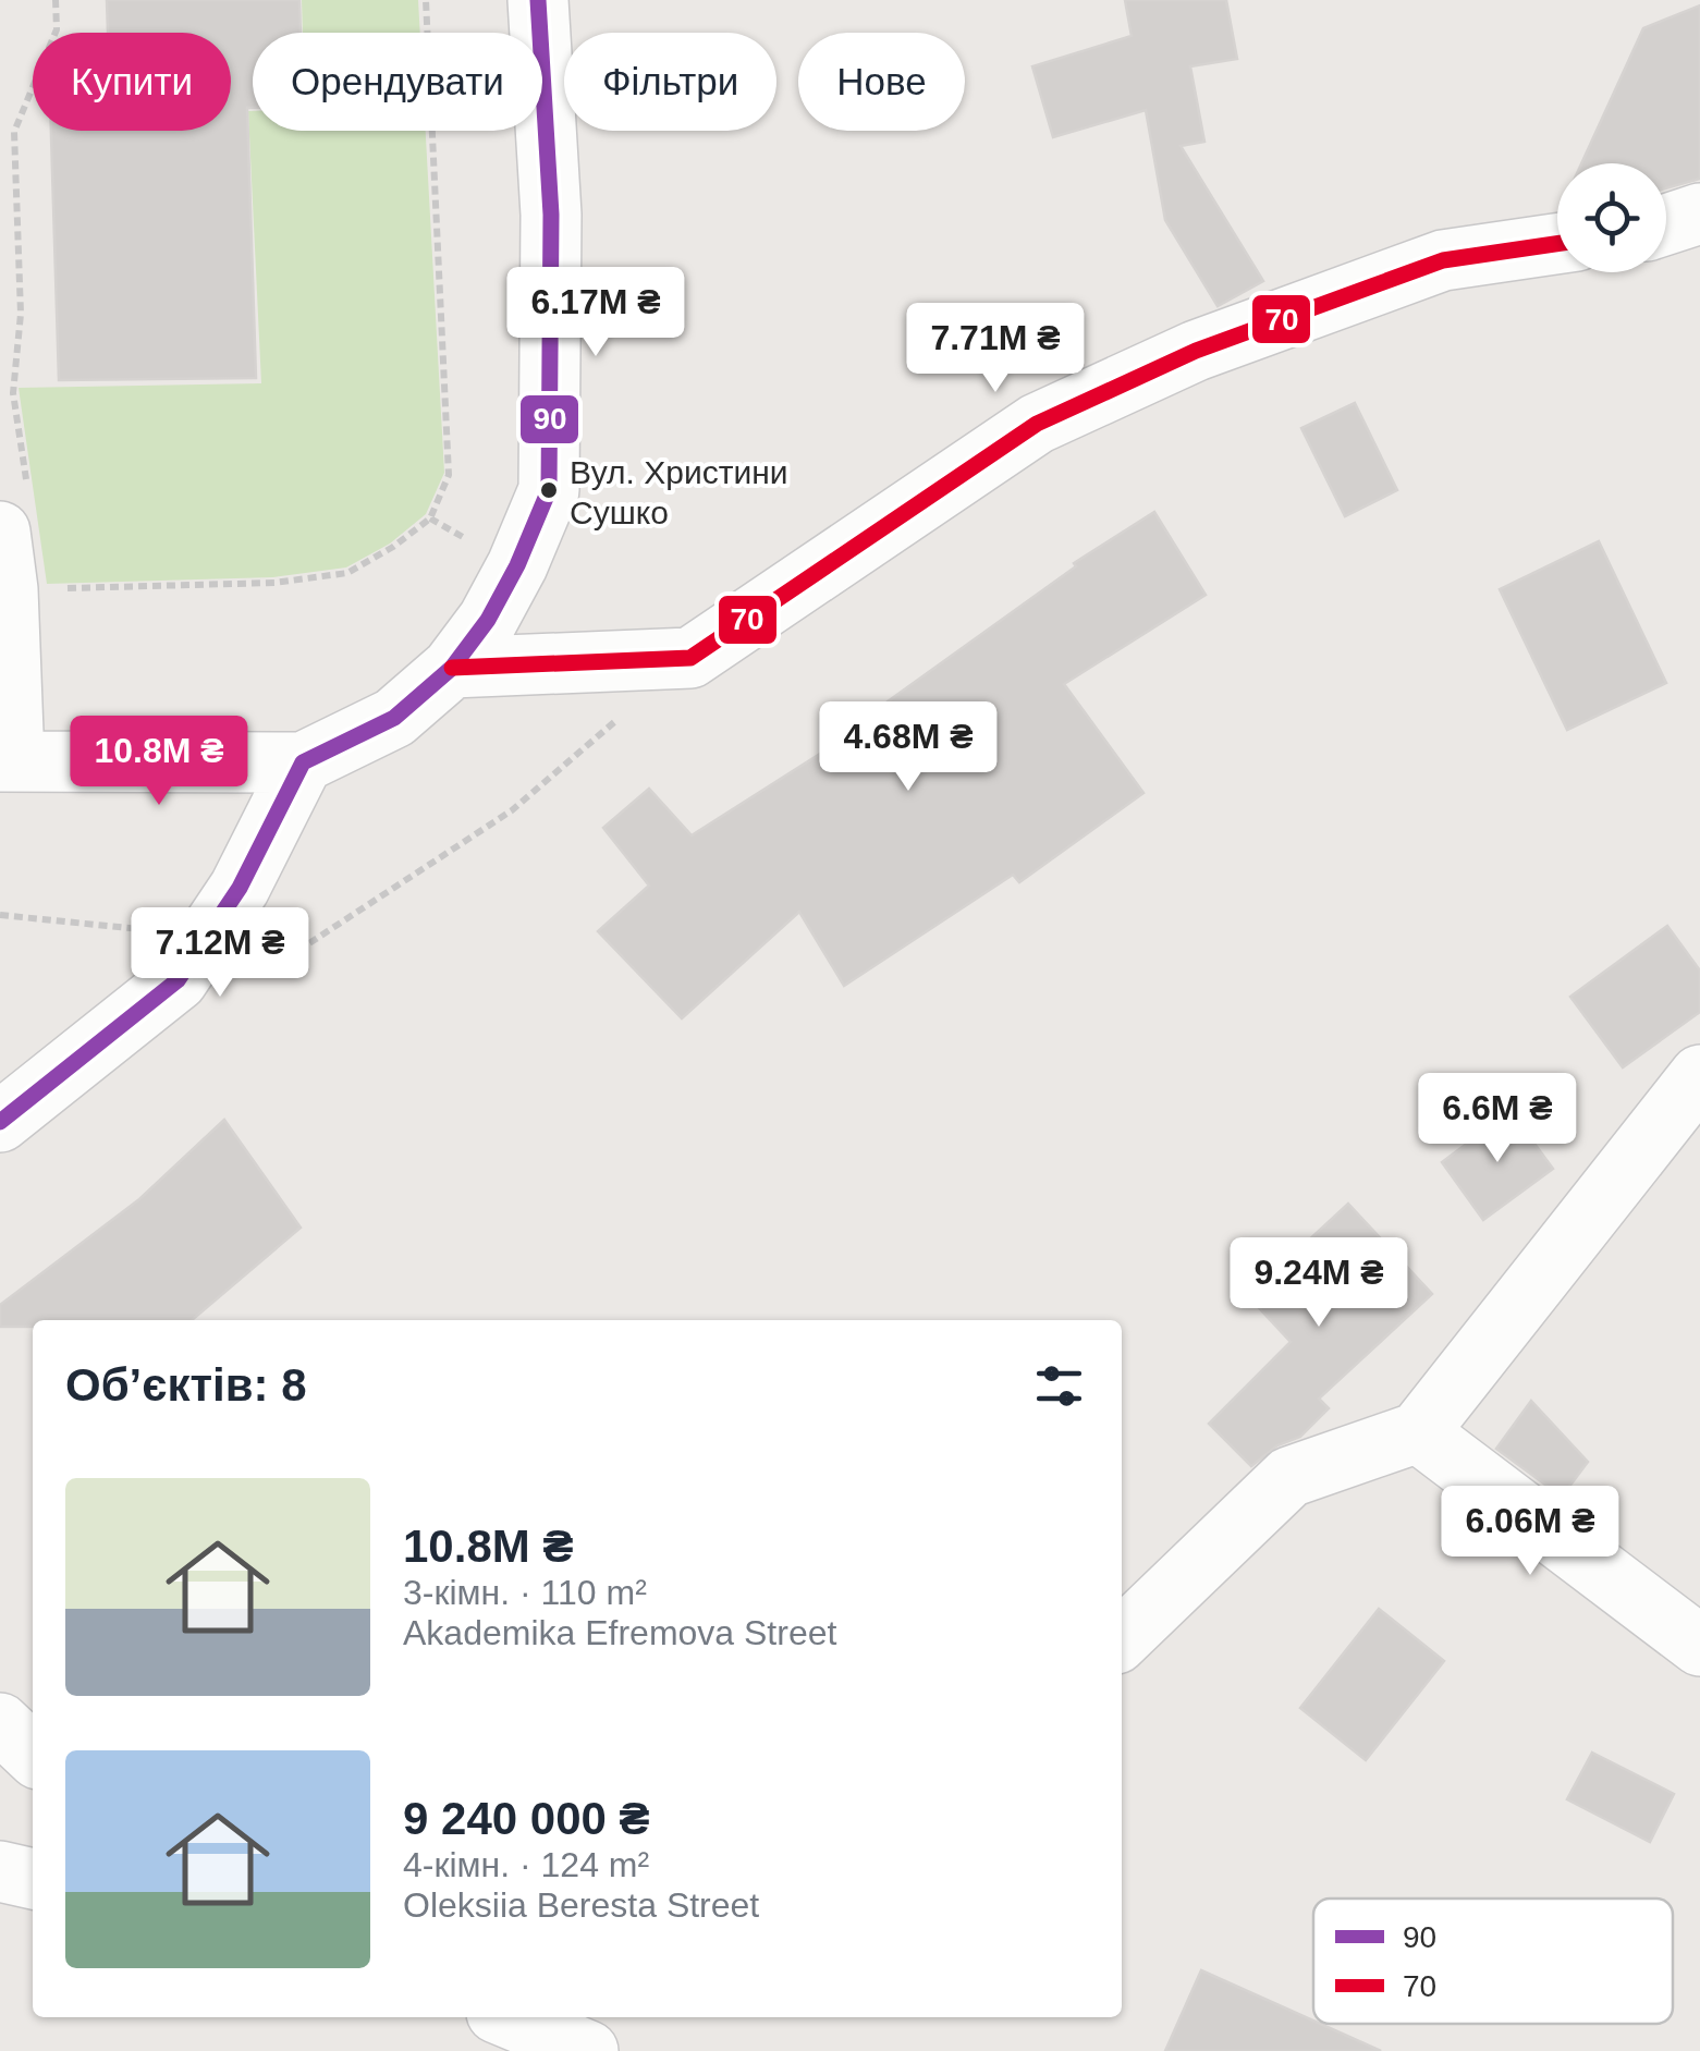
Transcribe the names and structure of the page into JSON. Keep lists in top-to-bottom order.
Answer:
{
  "places": ["Вул. Христини Сушко"],
  "lines": ["transit line 90", "transit line 70"],
  "legend": ["90", "70"],
  "page": {
    "chip": [
      "Купити",
      "Орендувати",
      "Фільтри",
      "Нове"
    ],
    "price": [
      "6.17M ₴",
      "7.71M ₴",
      "4.68M ₴",
      "10.8M ₴",
      "7.12M ₴",
      "6.6M ₴",
      "9.24M ₴",
      "6.06M ₴"
    ],
    "heading": "Об’єктів: 8",
    "list": [
      {
        "name": "10.8M ₴",
        "note": "3-кімн. · 110 m² · Akademika Efremova Street"
      },
      {
        "name": "9 240 000 ₴",
        "note": "4-кімн. · 124 m² · Oleksiia Beresta Street"
      }
    ]
  }
}
